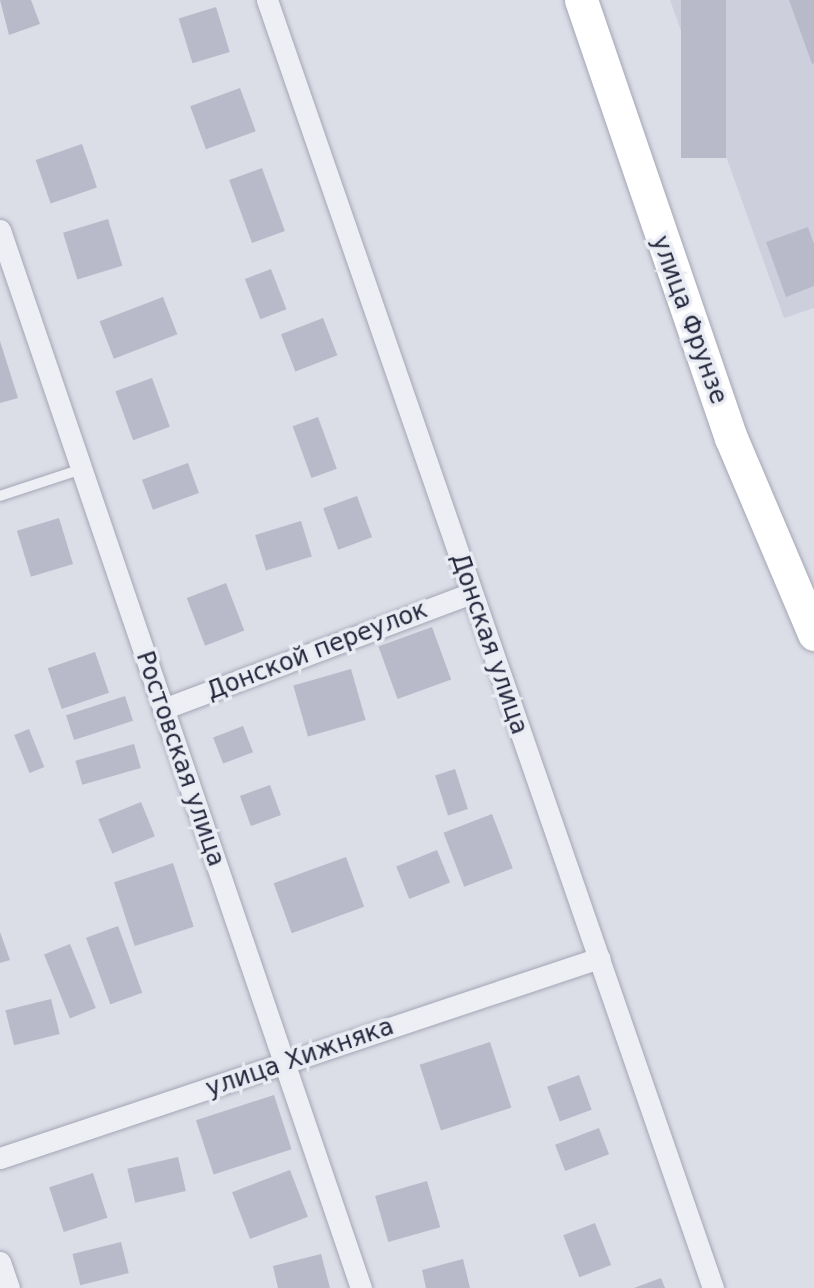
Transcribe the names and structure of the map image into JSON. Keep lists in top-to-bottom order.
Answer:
{
  "streets": {
    "main road": ["улица Фрунзе"],
    "street": [
      "Донская улица",
      "Донской переулок",
      "Ростовская улица",
      "улица Хижняка"
    ]
  },
  "crossings": [
    ["Донская улица", "Донской переулок"],
    ["Донская улица", "улица Хижняка"],
    ["Донской переулок", "Ростовская улица"],
    ["Ростовская улица", "улица Хижняка"]
  ]
}
